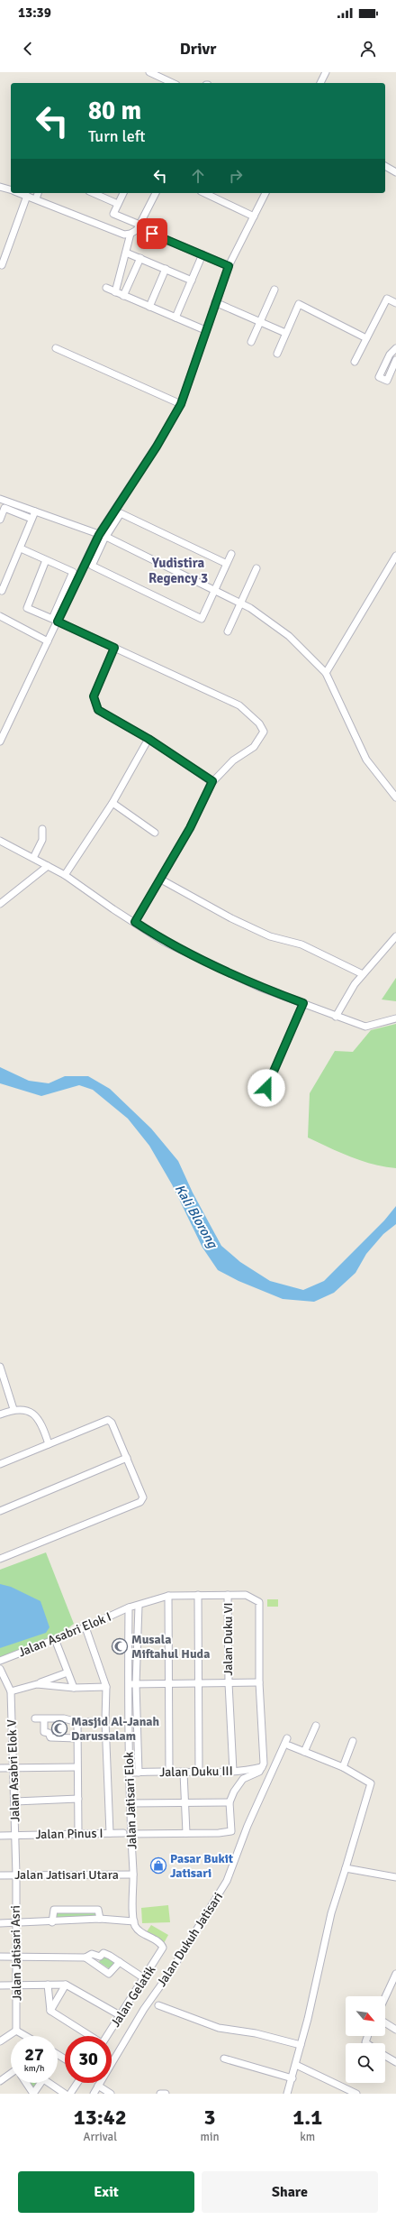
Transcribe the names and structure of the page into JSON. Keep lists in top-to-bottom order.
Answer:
{
  "streets": {
    "street": [
      "Jalan Asabri Elok I",
      "Jalan Duku VI",
      "Jalan Asabri Elok V",
      "Jalan Duku III",
      "Jalan Jatisari Elok",
      "Jalan Pinus I",
      "Jalan Jatisari Utara",
      "Jalan Dukuh Jatisari",
      "Jalan Jatisari Asri",
      "Jalan Gelatik"
    ]
  },
  "crossings": [
    ["Jalan Asabri Elok I", "Jalan Jatisari Elok"],
    ["Jalan Duku VI", "Jalan Duku III"],
    ["Jalan Duku VI", "Jalan Jatisari Elok"],
    ["Jalan Asabri Elok V", "Jalan Pinus I"],
    ["Jalan Asabri Elok V", "Jalan Jatisari Utara"],
    ["Jalan Asabri Elok V", "Jalan Jatisari Asri"],
    ["Jalan Duku III", "Jalan Jatisari Elok"],
    ["Jalan Jatisari Elok", "Jalan Jatisari Utara"],
    ["Jalan Jatisari Elok", "Jalan Gelatik"],
    ["Jalan Jatisari Utara", "Jalan Jatisari Asri"]
  ],
  "districts": ["Yudistira Regency 3"],
  "water": ["Kali Blorong"],
  "places": {
    "mosque": ["Musala Miftahul Huda", "Masjid Al-Janah Darussalam"],
    "shop": ["Pasar Bukit Jatisari"]
  },
  "north": "bottom right",
  "page": {
    "status": "13:39",
    "header": "Drivr",
    "turn": ["80 m", "Turn left"],
    "speed": "27 km/h",
    "limit": "30",
    "eta": [
      "13:42",
      "Arrival",
      "3",
      "min",
      "1.1",
      "km"
    ],
    "buttons": ["Exit", "Share"]
  }
}
